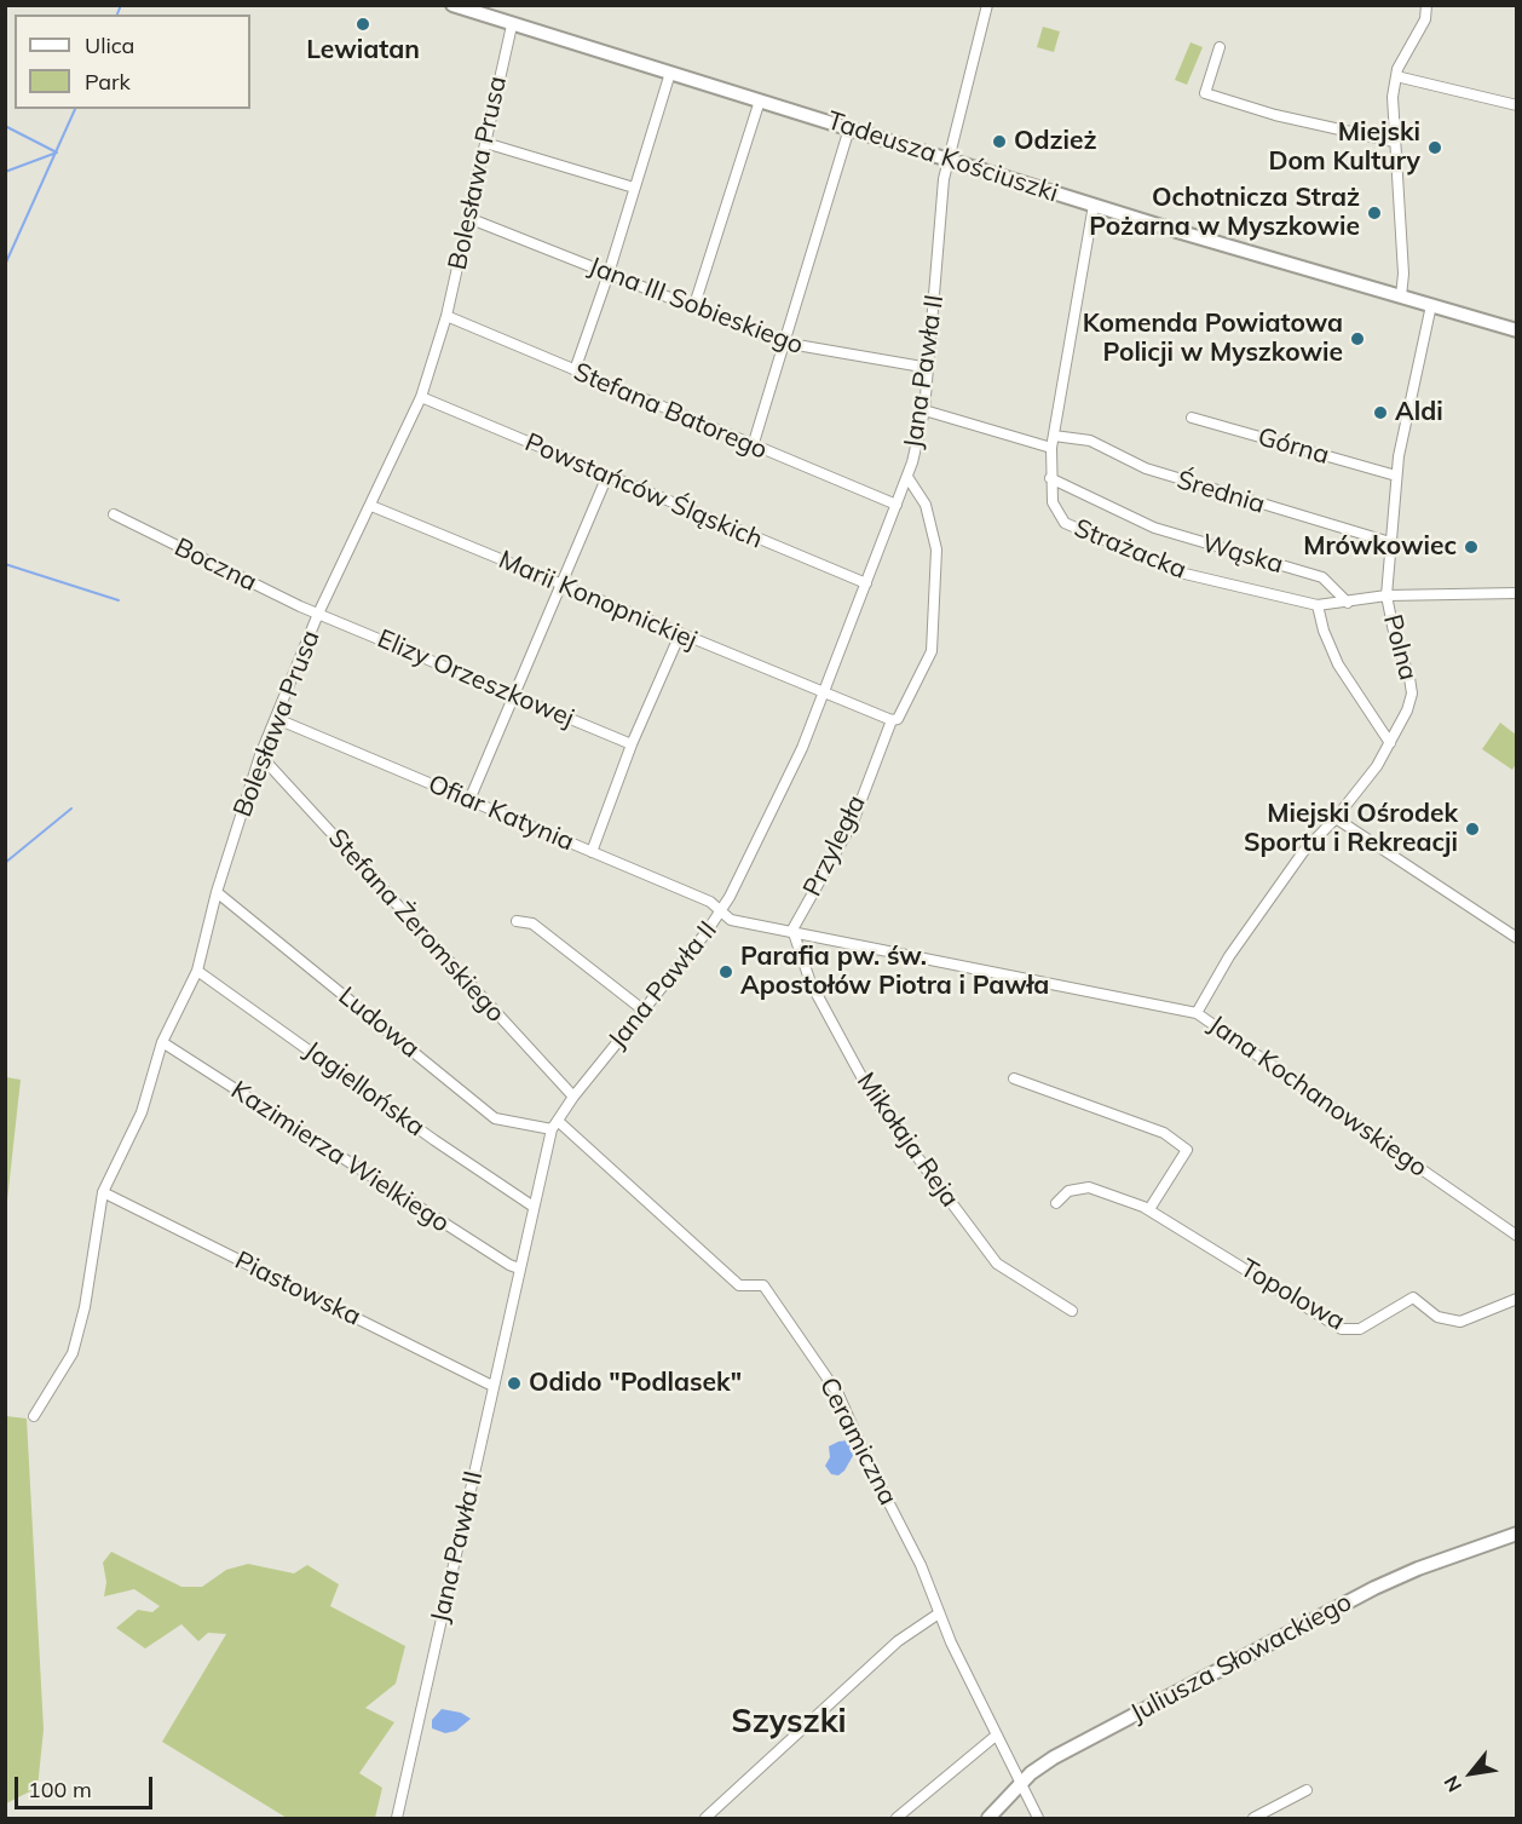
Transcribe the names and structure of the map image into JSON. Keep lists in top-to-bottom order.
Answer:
{
  "streets": {
    "main road": ["Tadeusza Kościuszki", "Juliusza Słowackiego"],
    "street": [
      "Bolesława Prusa",
      "Jana III Sobieskiego",
      "Jana Pawła II",
      "Stefana Batorego",
      "Górna",
      "Powstańców Śląskich",
      "Średnia",
      "Strażacka",
      "Wąska",
      "Boczna",
      "Marii Konopnickiej",
      "Polna",
      "Elizy Orzeszkowej",
      "Ofiar Katynia",
      "Przyległa",
      "Stefana Żeromskiego",
      "Ludowa",
      "Jagiellońska",
      "Jana Kochanowskiego",
      "Mikołaja Reja",
      "Kazimierza Wielkiego",
      "Piastowska",
      "Topolowa",
      "Ceramiczna"
    ]
  },
  "crossings": [
    ["Tadeusza Kościuszki", "Bolesława Prusa"],
    ["Tadeusza Kościuszki", "Jana Pawła II"],
    ["Tadeusza Kościuszki", "Strażacka"],
    ["Tadeusza Kościuszki", "Polna"],
    ["Bolesława Prusa", "Jana III Sobieskiego"],
    ["Bolesława Prusa", "Stefana Batorego"],
    ["Bolesława Prusa", "Powstańców Śląskich"],
    ["Bolesława Prusa", "Boczna"],
    ["Bolesława Prusa", "Marii Konopnickiej"],
    ["Bolesława Prusa", "Elizy Orzeszkowej"],
    ["Bolesława Prusa", "Ofiar Katynia"],
    ["Bolesława Prusa", "Stefana Żeromskiego"],
    ["Bolesława Prusa", "Ludowa"],
    ["Bolesława Prusa", "Jagiellońska"],
    ["Bolesława Prusa", "Kazimierza Wielkiego"],
    ["Bolesława Prusa", "Piastowska"],
    ["Jana III Sobieskiego", "Jana Pawła II"],
    ["Jana Pawła II", "Stefana Batorego"],
    ["Jana Pawła II", "Powstańców Śląskich"],
    ["Jana Pawła II", "Marii Konopnickiej"],
    ["Jana Pawła II", "Ofiar Katynia"],
    ["Jana Pawła II", "Przyległa"],
    ["Jana Pawła II", "Stefana Żeromskiego"],
    ["Jana Pawła II", "Ludowa"],
    ["Jana Pawła II", "Jagiellońska"],
    ["Jana Pawła II", "Jana Kochanowskiego"],
    ["Jana Pawła II", "Kazimierza Wielkiego"],
    ["Jana Pawła II", "Piastowska"],
    ["Jana Pawła II", "Ceramiczna"],
    ["Górna", "Polna"],
    ["Średnia", "Strażacka"],
    ["Średnia", "Polna"],
    ["Strażacka", "Wąska"],
    ["Strażacka", "Polna"],
    ["Boczna", "Elizy Orzeszkowej"],
    ["Polna", "Jana Kochanowskiego"],
    ["Ofiar Katynia", "Jana Kochanowskiego"],
    ["Przyległa", "Jana Kochanowskiego"],
    ["Przyległa", "Mikołaja Reja"],
    ["Ludowa", "Ceramiczna"],
    ["Jana Kochanowskiego", "Mikołaja Reja"],
    ["Ceramiczna", "Juliusza Słowackiego"]
  ],
  "districts": ["Szyszki"],
  "places": [
    "Lewiatan",
    "Odzież",
    "Miejski Dom Kultury",
    "Ochotnicza Straż Pożarna w Myszkowie",
    "Komenda Powiatowa Policji w Myszkowie",
    "Aldi",
    "Mrówkowiec",
    "Miejski Ośrodek Sportu i Rekreacji",
    "Parafia pw. św. Apostołów Piotra i Pawła",
    "Odido \"Podlasek\""
  ],
  "legend": ["Ulica", "Park"],
  "scale_bar": "100 m",
  "north": "bottom left"
}
